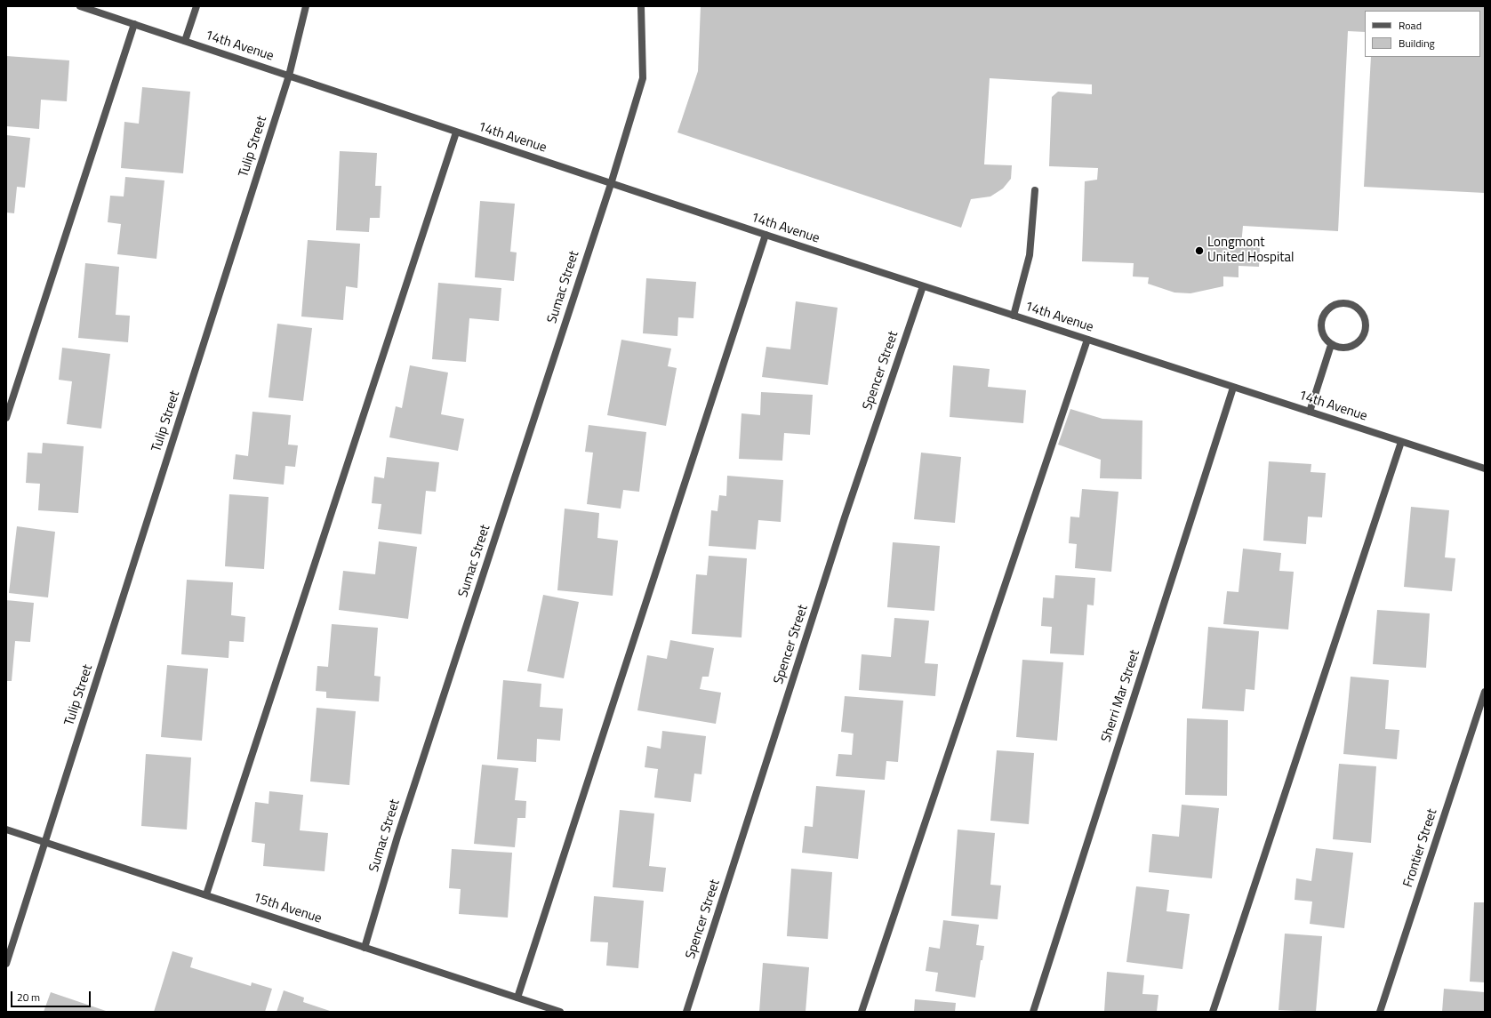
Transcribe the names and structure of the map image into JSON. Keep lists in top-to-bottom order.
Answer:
{
  "streets": {
    "street": [
      "14th Avenue",
      "Tulip Street",
      "Sumac Street",
      "Spencer Street",
      "Sherri Mar Street",
      "Frontier Street",
      "15th Avenue"
    ]
  },
  "crossings": [
    ["14th Avenue", "Tulip Street"],
    ["14th Avenue", "Sumac Street"],
    ["14th Avenue", "Spencer Street"],
    ["14th Avenue", "Sherri Mar Street"],
    ["Tulip Street", "15th Avenue"],
    ["Sumac Street", "15th Avenue"]
  ],
  "places": ["Longmont United Hospital"],
  "legend": ["Road", "Building"],
  "scale_bar": "20 m"
}
